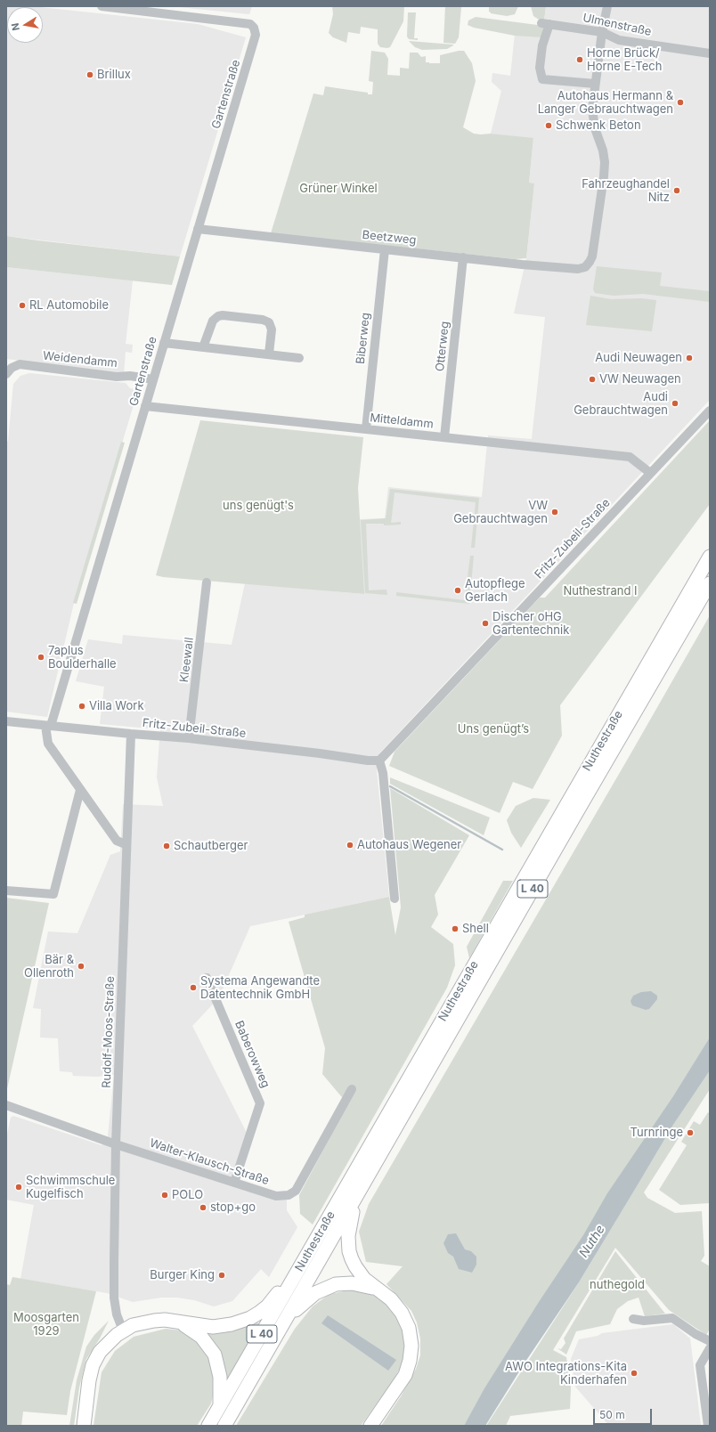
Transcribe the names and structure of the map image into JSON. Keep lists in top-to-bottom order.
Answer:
{
  "streets": {
    "highway": ["Nuthestraße", "L 40"],
    "street": [
      "Ulmenstraße",
      "Gartenstraße",
      "Beetzweg",
      "Biberweg",
      "Otterweg",
      "Weidendamm",
      "Mitteldamm",
      "Fritz-Zubeil-Straße",
      "Kleewall",
      "Rudolf-Moos-Straße",
      "Baberowweg",
      "Walter-Klausch-Straße"
    ]
  },
  "crossings": [
    ["Ulmenstraße", "Beetzweg"],
    ["Gartenstraße", "Beetzweg"],
    ["Gartenstraße", "Weidendamm"],
    ["Gartenstraße", "Mitteldamm"],
    ["Gartenstraße", "Fritz-Zubeil-Straße"],
    ["Beetzweg", "Biberweg"],
    ["Beetzweg", "Otterweg"],
    ["Biberweg", "Mitteldamm"],
    ["Otterweg", "Mitteldamm"],
    ["Mitteldamm", "Fritz-Zubeil-Straße"],
    ["Fritz-Zubeil-Straße", "Kleewall"],
    ["Fritz-Zubeil-Straße", "Rudolf-Moos-Straße"],
    ["Rudolf-Moos-Straße", "Walter-Klausch-Straße"],
    ["Baberowweg", "Walter-Klausch-Straße"]
  ],
  "water": ["Nuthe"],
  "parks": [
    "Grüner Winkel",
    "uns genügt's",
    "Nuthestrand I",
    "Uns genügt’s",
    "nuthegold",
    "Moosgarten 1929"
  ],
  "places": [
    "Horne Brück/ Horne E-Tech",
    "Brillux",
    "Autohaus Hermann & Langer Gebrauchtwagen",
    "Schwenk Beton",
    "Fahrzeughandel Nitz",
    "RL Automobile",
    "Audi Neuwagen",
    "VW Neuwagen",
    "Audi Gebrauchtwagen",
    "VW Gebrauchtwagen",
    "Autopflege Gerlach",
    "Discher oHG Gartentechnik",
    "7aplus Boulderhalle",
    "Villa Work",
    "Autohaus Wegener",
    "Schautberger",
    "Shell",
    "Bär & Ollenroth",
    "Systema Angewandte Datentechnik GmbH",
    "Turnringe",
    "Schwimmschule Kugelfisch",
    "POLO",
    "stop+go",
    "Burger King",
    "AWO Integrations-Kita Kinderhafen"
  ],
  "scale_bar": "50 m",
  "north": "left"
}
